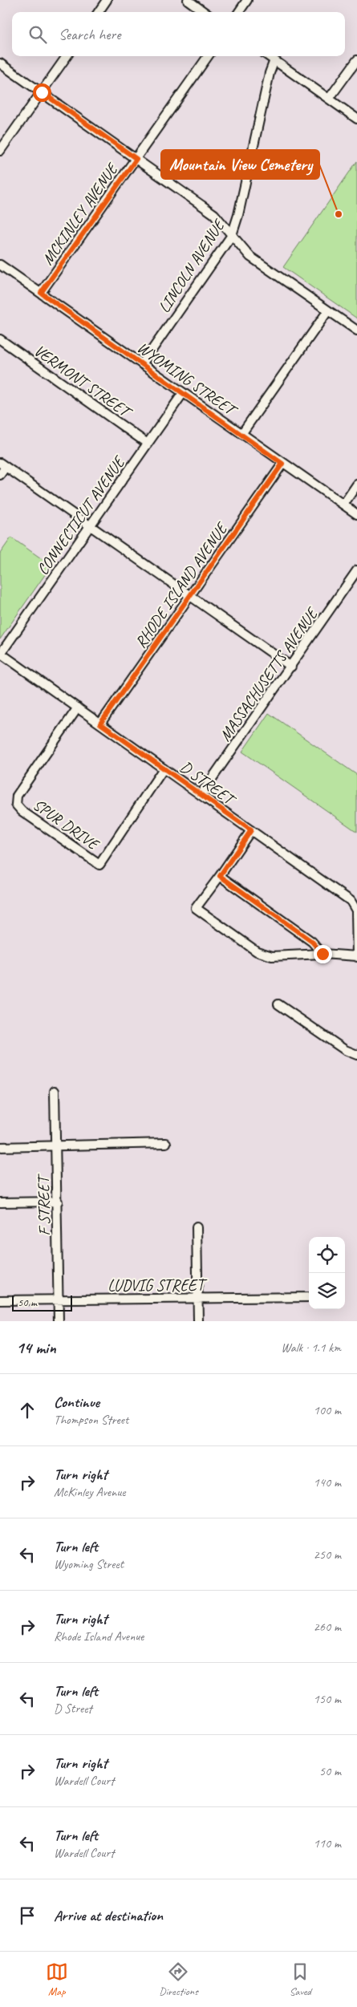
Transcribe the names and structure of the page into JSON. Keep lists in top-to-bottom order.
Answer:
{
  "streets": {
    "street": [
      "MCKINLEY AVENUE",
      "LINCOLN AVENUE",
      "WYOMING STREET",
      "VERMONT STREET",
      "CONNECTICUT AVENUE",
      "RHODE ISLAND AVENUE",
      "MASSACHUSETTS AVENUE",
      "D STREET",
      "SPUR DRIVE",
      "F STREET",
      "LUDVIG STREET"
    ]
  },
  "crossings": [
    ["MCKINLEY AVENUE", "WYOMING STREET"],
    ["LINCOLN AVENUE", "WYOMING STREET"],
    ["WYOMING STREET", "CONNECTICUT AVENUE"],
    ["WYOMING STREET", "RHODE ISLAND AVENUE"],
    ["VERMONT STREET", "CONNECTICUT AVENUE"],
    ["CONNECTICUT AVENUE", "D STREET"],
    ["RHODE ISLAND AVENUE", "D STREET"],
    ["MASSACHUSETTS AVENUE", "D STREET"],
    ["D STREET", "SPUR DRIVE"],
    ["F STREET", "LUDVIG STREET"]
  ],
  "places": ["Mountain View Cemetery"],
  "scale_bar": "50 m",
  "page": {
    "search": "Search here",
    "scale": "50 m",
    "heading": ["14 min", "Walk · 1.1 km"],
    "list": [
      ["Continue", "Thompson Street", "100 m"],
      ["Turn right", "McKinley Avenue", "140 m"],
      ["Turn left", "Wyoming Street", "250 m"],
      ["Turn right", "Rhode Island Avenue", "260 m"],
      ["Turn left", "D Street", "150 m"],
      ["Turn right", "Wardell Court", "50 m"],
      ["Turn left", "Wardell Court", "110 m"],
      "Arrive at destination"
    ],
    "nav": ["Map", "Directions", "Saved"]
  }
}
